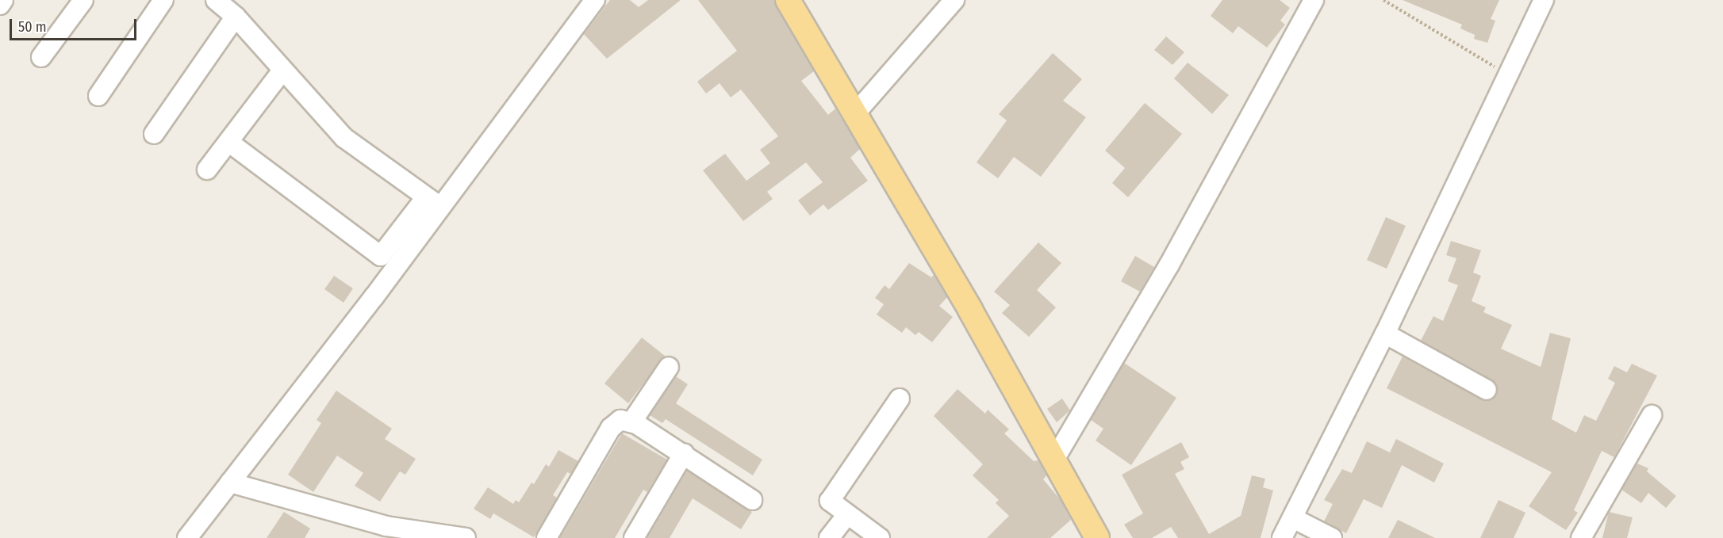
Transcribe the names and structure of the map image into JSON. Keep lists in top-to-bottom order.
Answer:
{
  "scale_bar": "50 m"
}
